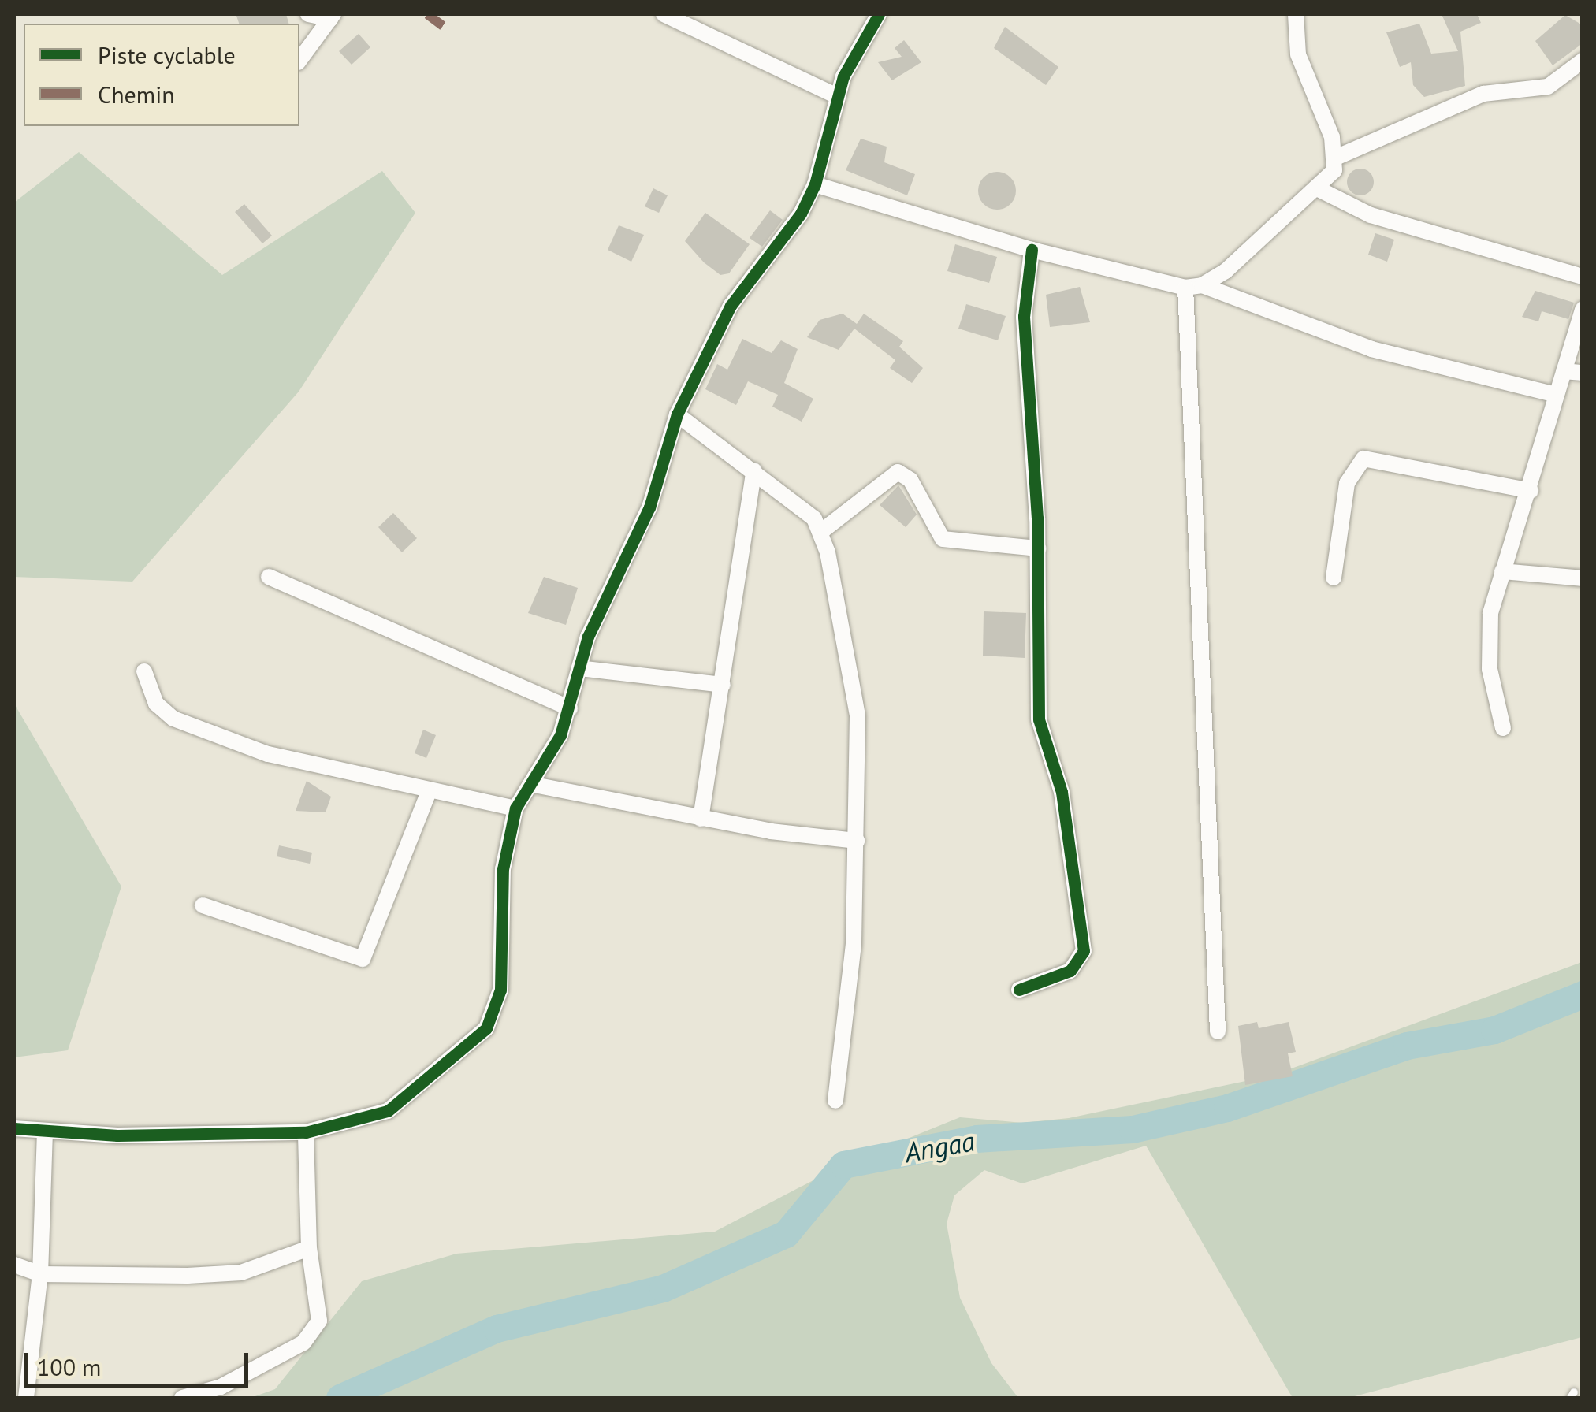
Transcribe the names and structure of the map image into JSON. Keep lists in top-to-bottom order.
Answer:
{
  "water": ["Angaa"],
  "legend": ["Piste cyclable", "Chemin"],
  "scale_bar": "100 m"
}
